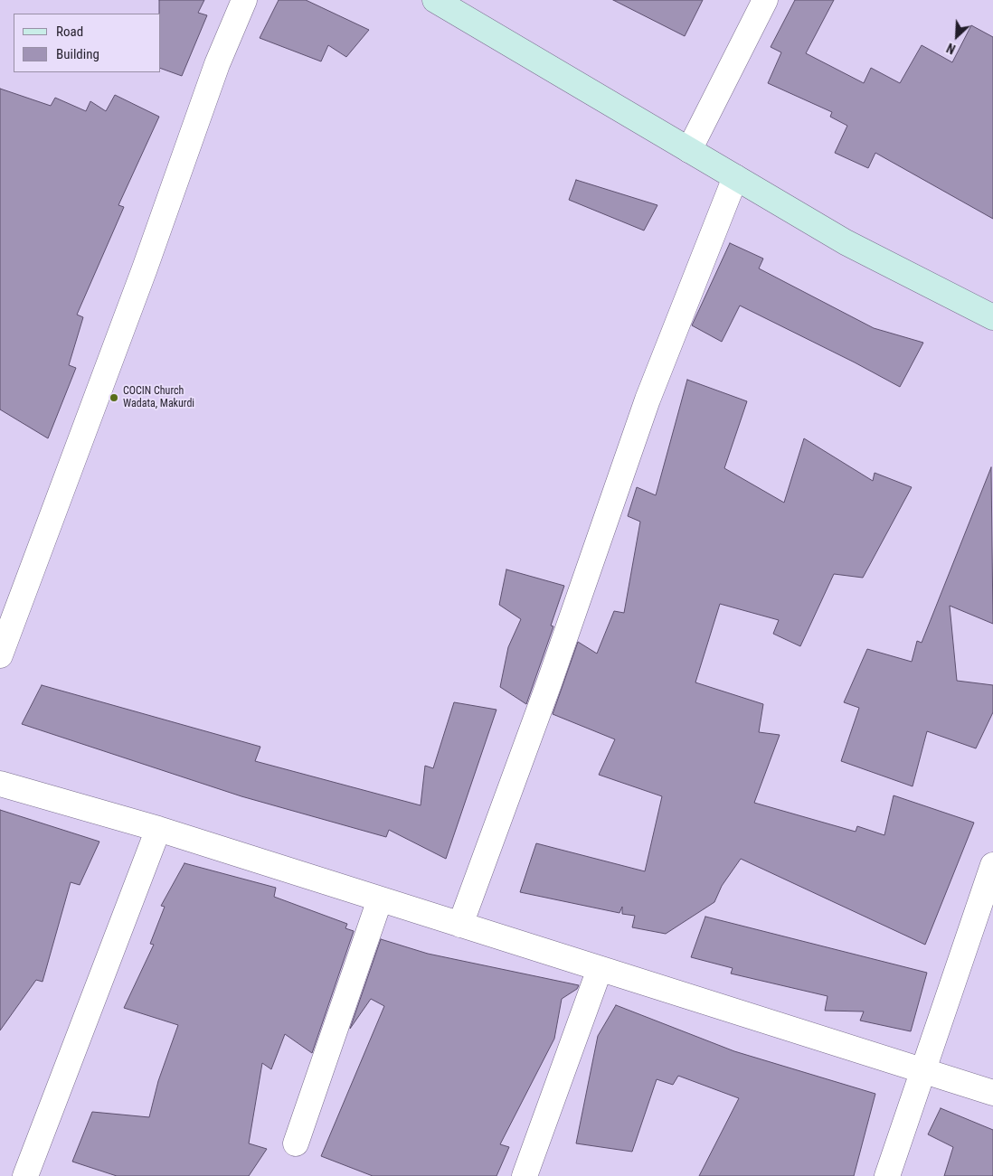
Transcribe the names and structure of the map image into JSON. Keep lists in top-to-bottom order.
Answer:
{
  "places": ["COCIN Church Wadata, Makurdi"],
  "legend": ["Road", "Building"],
  "north": "bottom left"
}
